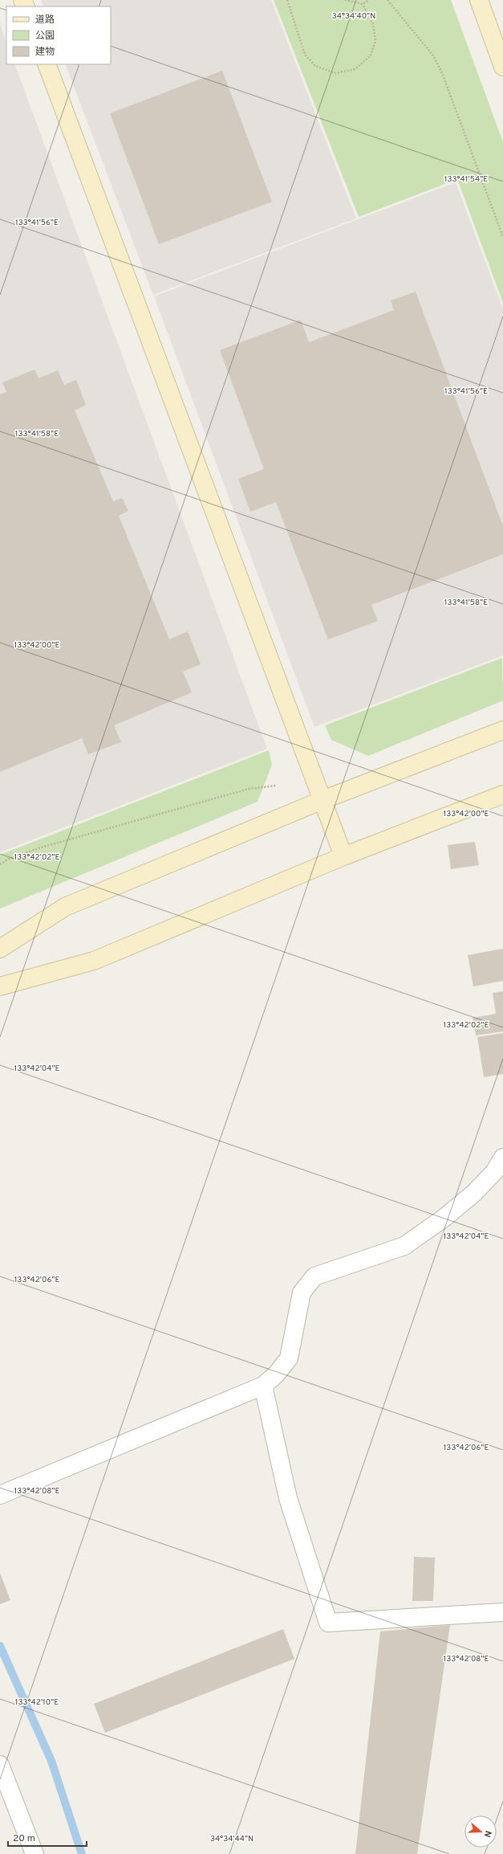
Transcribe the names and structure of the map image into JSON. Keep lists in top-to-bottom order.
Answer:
{
  "legend": ["道路", "公園", "建物"],
  "scale_bar": "20 m",
  "north": "right",
  "coordinates": [
    "34°34'40\"N",
    "133°41'54\"E",
    "133°41'56\"E",
    "133°41'58\"E",
    "133°42'00\"E",
    "133°42'02\"E",
    "133°42'04\"E",
    "133°42'06\"E",
    "133°42'08\"E",
    "133°42'10\"E",
    "34°34'44\"N"
  ]
}
